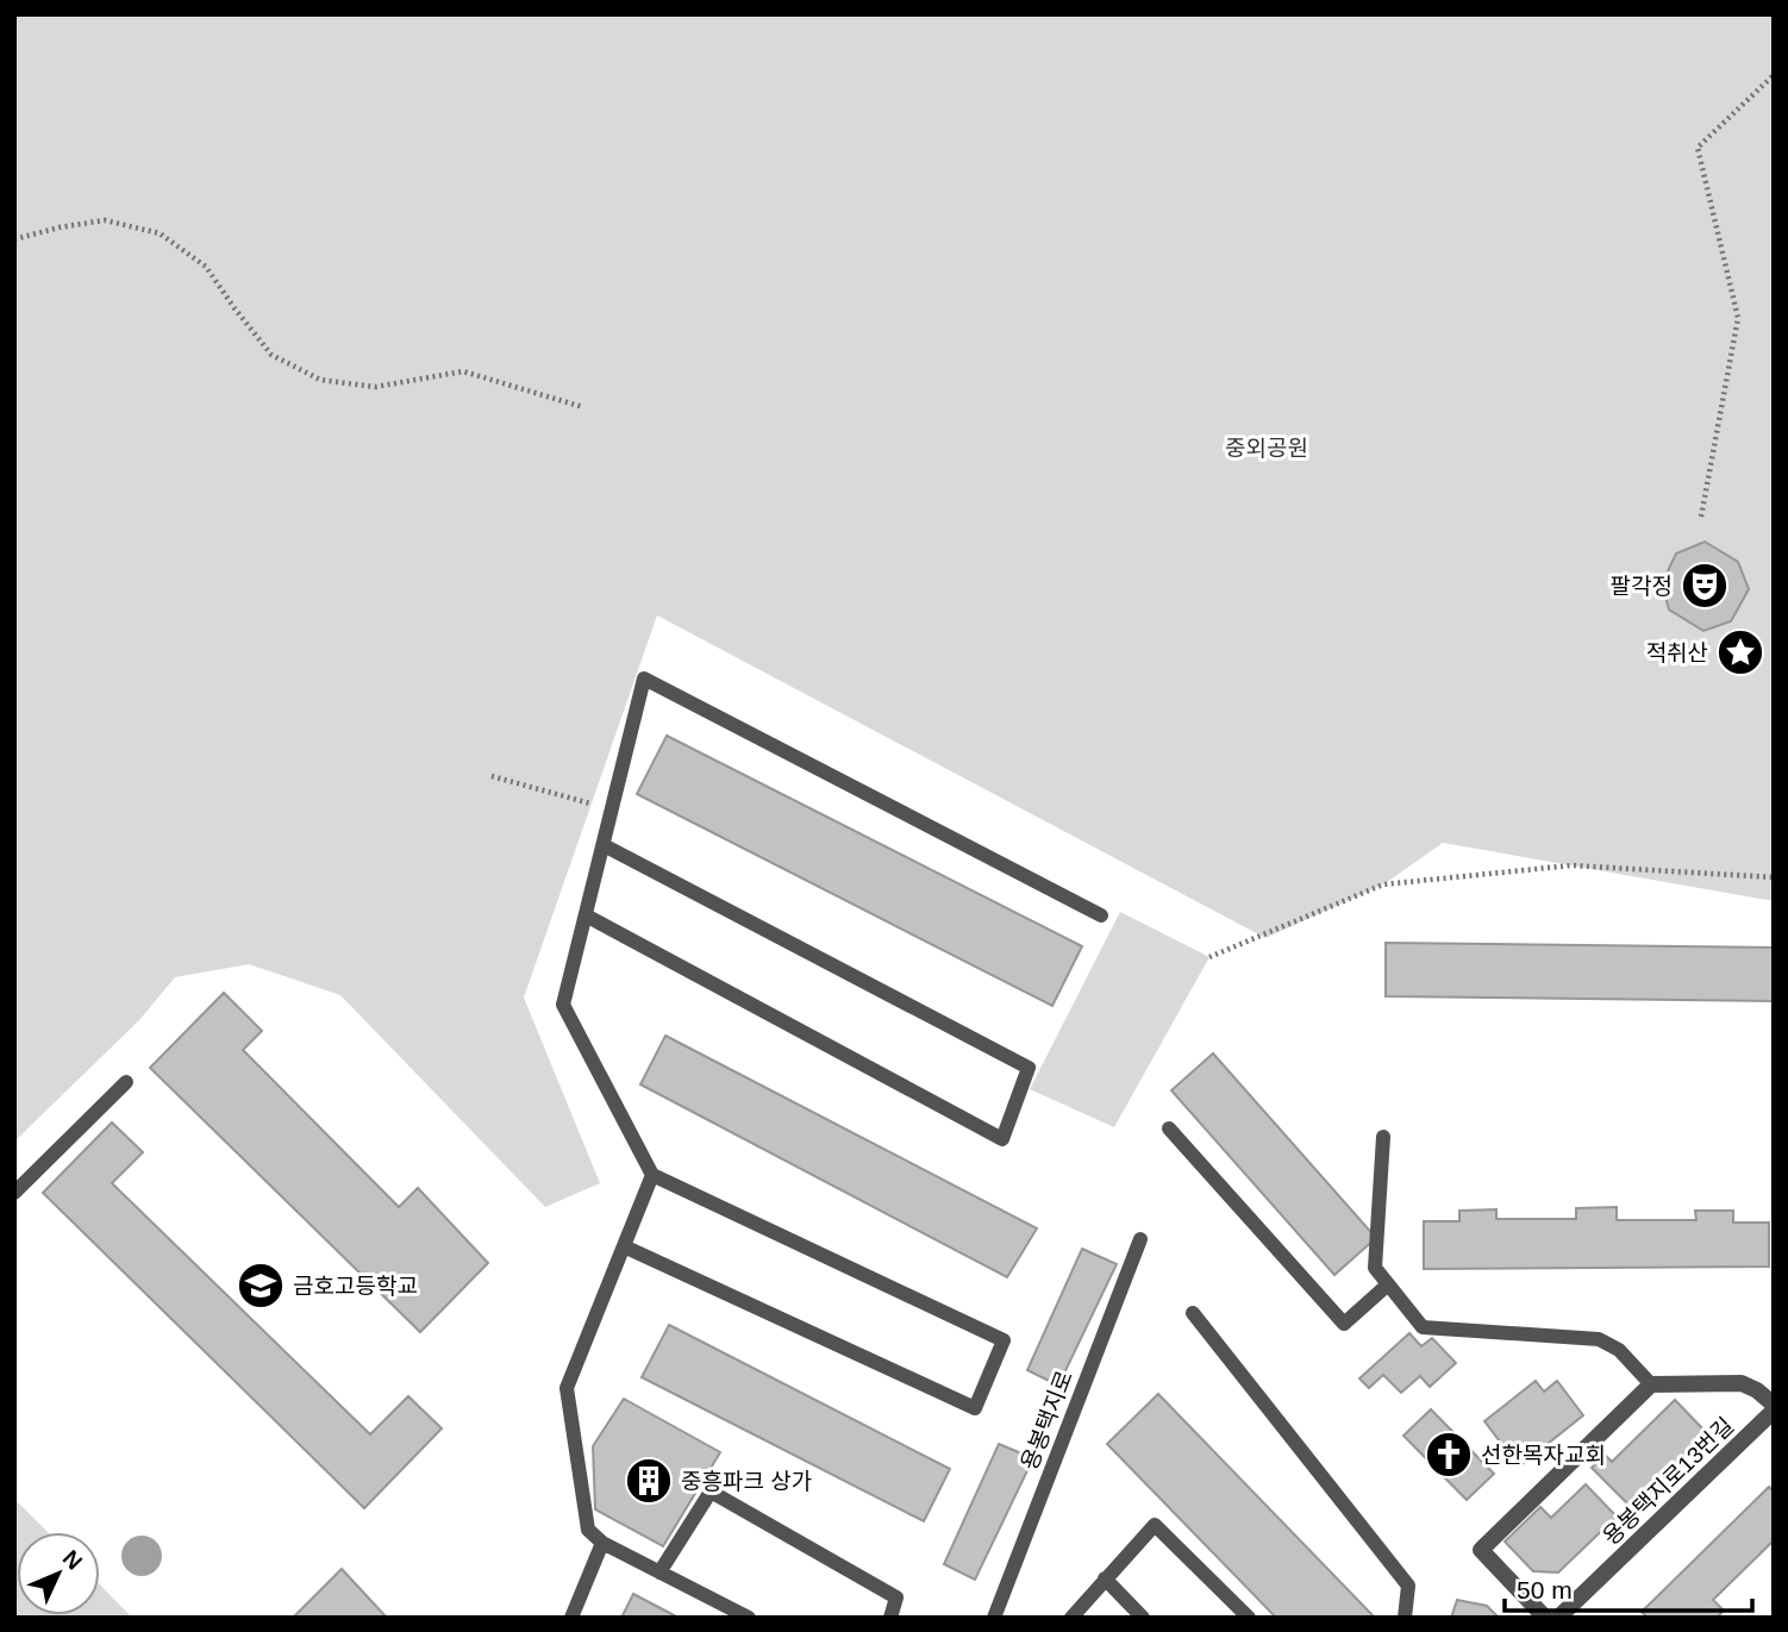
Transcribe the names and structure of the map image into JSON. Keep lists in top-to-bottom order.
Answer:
{
  "streets": {
    "street": ["용봉택지로13번길"],
    "lane": ["용봉택지로"]
  },
  "parks": ["중외공원"],
  "places": {
    "theatre": ["팔각정"],
    "place": ["적취산"],
    "school or university": ["금호고등학교"],
    "church": ["선한목자교회"],
    "building": ["중흥파크 상가"]
  },
  "scale_bar": "50 m",
  "north": "top right"
}
